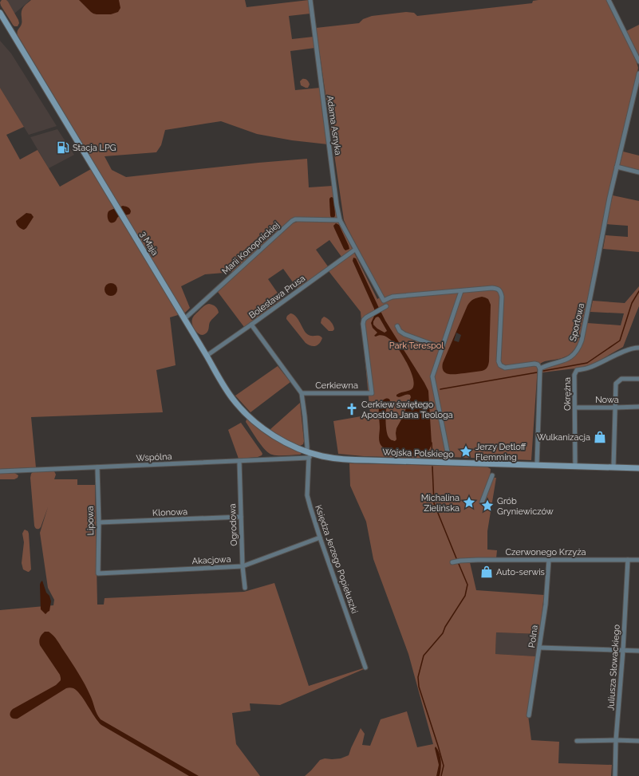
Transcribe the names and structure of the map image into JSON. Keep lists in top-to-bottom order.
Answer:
{
  "streets": {
    "street": [
      "Adama Asnyka",
      "3 Maja",
      "Marii Konopnickiej",
      "Bolesława Prusa",
      "Sportowa",
      "Cerkiewna",
      "Okrężna",
      "Nowa",
      "Wojska Polskiego",
      "Wspólna",
      "Klonowa",
      "Lipowa",
      "Ogrodowa",
      "Czerwonego Krzyża",
      "Księdza Jerzego Popiełuszki",
      "Akacjowa",
      "Polna",
      "Juliusza Słowackiego"
    ]
  },
  "crossings": [
    ["Adama Asnyka", "Marii Konopnickiej"],
    ["Adama Asnyka", "Bolesława Prusa"],
    ["3 Maja", "Marii Konopnickiej"],
    ["3 Maja", "Bolesława Prusa"],
    ["3 Maja", "Wojska Polskiego"],
    ["3 Maja", "Wspólna"],
    ["3 Maja", "Księdza Jerzego Popiełuszki"],
    ["Bolesława Prusa", "Księdza Jerzego Popiełuszki"],
    ["Cerkiewna", "Księdza Jerzego Popiełuszki"],
    ["Okrężna", "Nowa"],
    ["Okrężna", "Wojska Polskiego"],
    ["Wojska Polskiego", "Wspólna"],
    ["Wojska Polskiego", "Księdza Jerzego Popiełuszki"],
    ["Wspólna", "Lipowa"],
    ["Wspólna", "Ogrodowa"],
    ["Wspólna", "Księdza Jerzego Popiełuszki"],
    ["Klonowa", "Lipowa"],
    ["Klonowa", "Ogrodowa"],
    ["Lipowa", "Akacjowa"],
    ["Ogrodowa", "Akacjowa"],
    ["Czerwonego Krzyża", "Polna"],
    ["Czerwonego Krzyża", "Juliusza Słowackiego"],
    ["Księdza Jerzego Popiełuszki", "Akacjowa"]
  ],
  "parks": ["Park Terespol"],
  "places": {
    "fuel station": ["Stacja LPG"],
    "church": ["Cerkiew świętego Apostoła Jana Teologa"],
    "shop": ["Wulkanizacja", "Auto-serwis"],
    "place": ["Jerzy Detloff Flemming", "Michalina Zielińska", "Grób Gryniewiczów"]
  }
}
